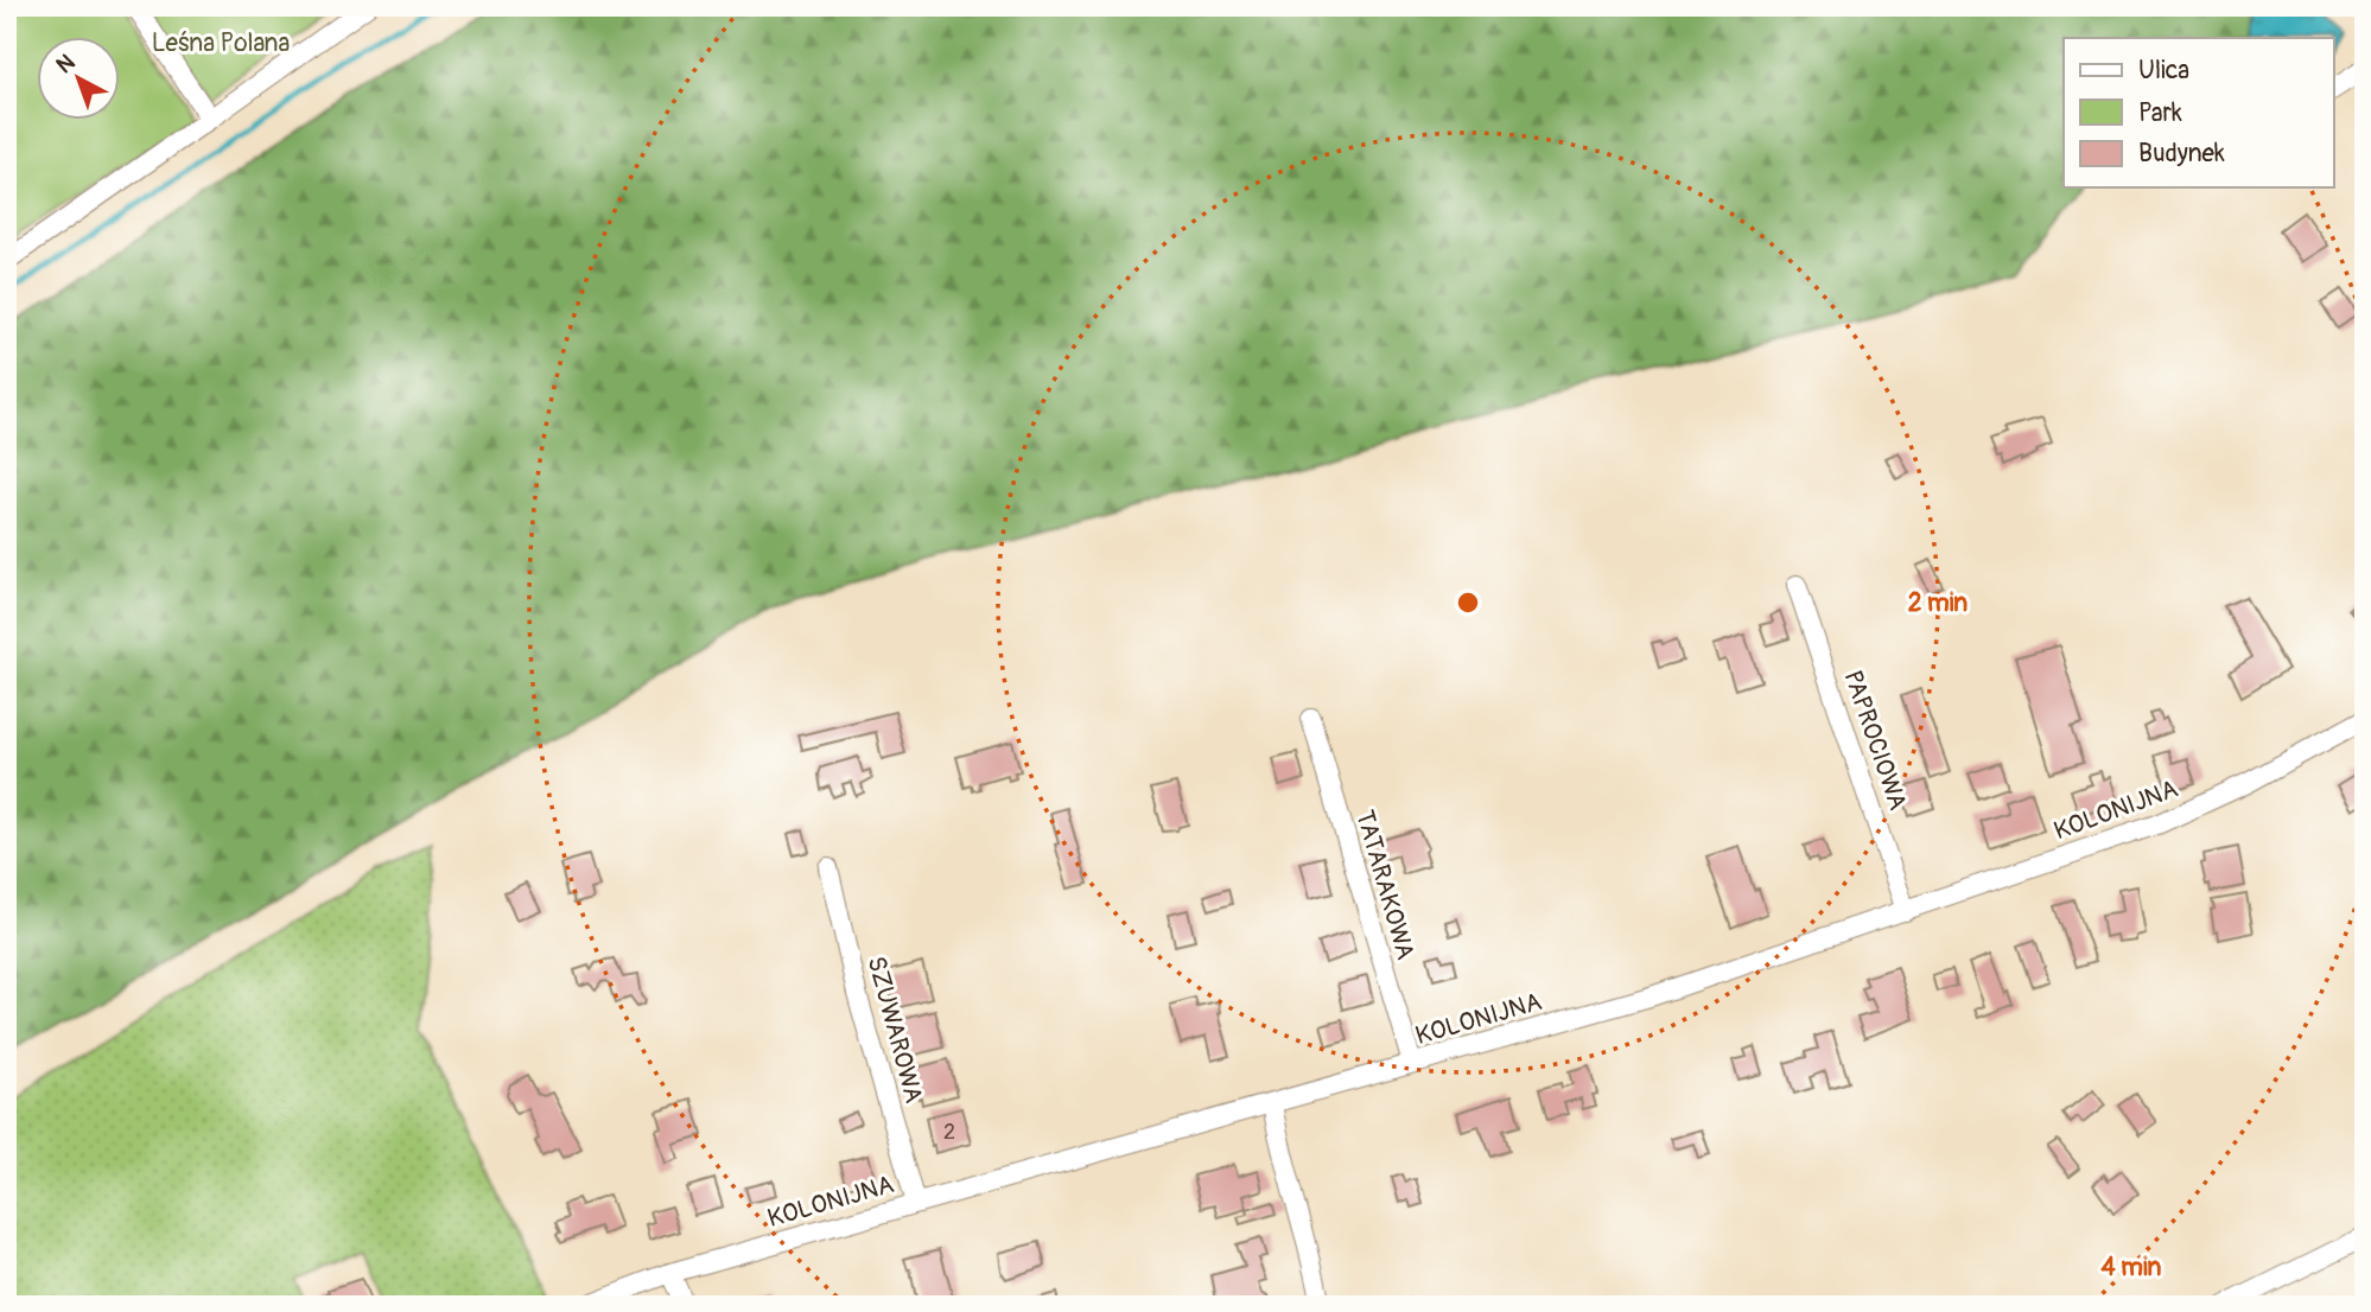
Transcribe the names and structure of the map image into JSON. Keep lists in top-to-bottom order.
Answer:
{
  "streets": {
    "street": [
      "PAPROCIOWA",
      "KOLONIJNA",
      "TATARAKOWA",
      "SZUWAROWA"
    ]
  },
  "crossings": [
    ["PAPROCIOWA", "KOLONIJNA"],
    ["KOLONIJNA", "TATARAKOWA"],
    ["KOLONIJNA", "SZUWAROWA"]
  ],
  "parks": ["Leśna Polana"],
  "house_numbers": ["2"],
  "legend": ["Ulica", "Park", "Budynek"],
  "north": "top left",
  "rings": ["2 min", "4 min"]
}
